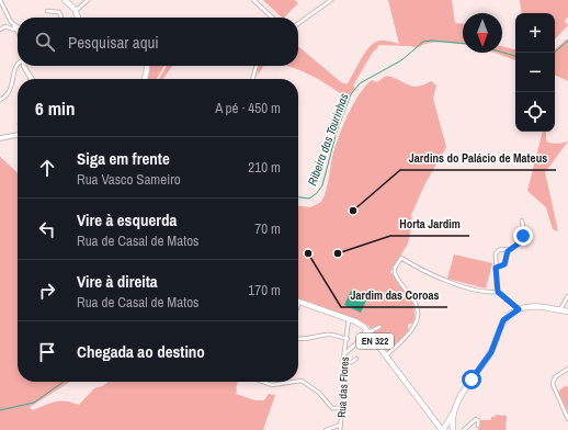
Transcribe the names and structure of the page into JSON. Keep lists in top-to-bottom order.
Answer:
{
  "streets": {
    "main road": ["EN 322"],
    "street": ["Rua das Flores"]
  },
  "crossings": [
    ["EN 322", "Rua das Flores"]
  ],
  "water": ["Ribeira das Tourinhas"],
  "places": ["Jardins do Palácio de Mateus", "Jardim das Coroas", "Horta Jardim"],
  "north": "bottom",
  "page": {
    "map_buttons": ["+", "−"],
    "search": "Pesquisar aqui",
    "heading": ["6 min", "A pé · 450 m"],
    "list": [
      ["Siga em frente", "Rua Vasco Sameiro", "210 m"],
      ["Vire à esquerda", "Rua de Casal de Matos", "70 m"],
      ["Vire à direita", "Rua de Casal de Matos", "170 m"],
      "Chegada ao destino"
    ]
  }
}
